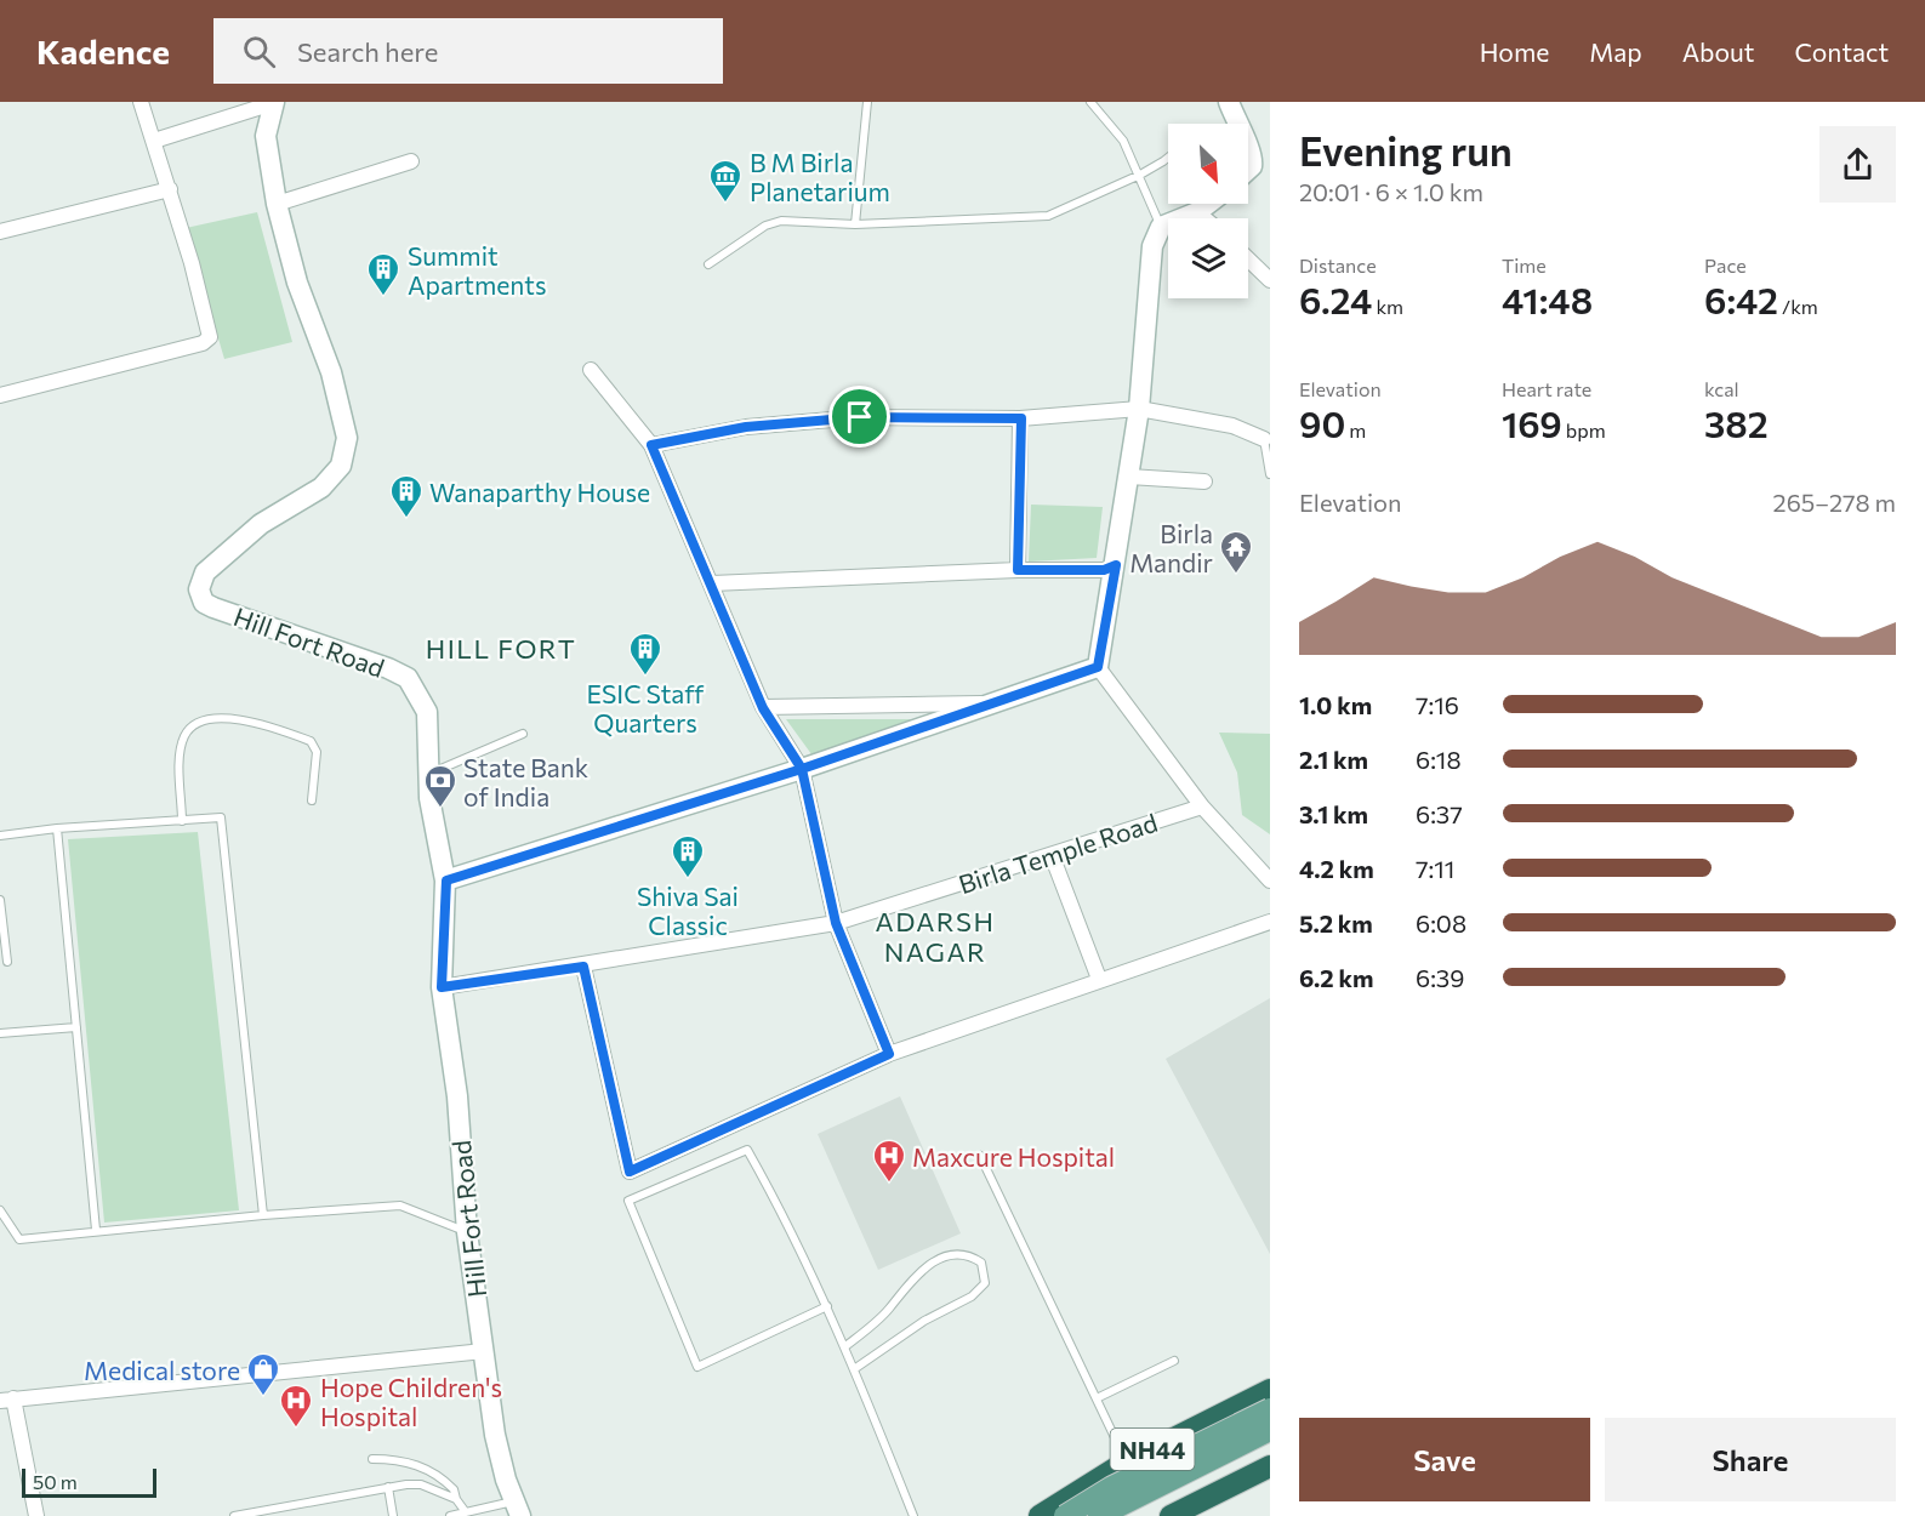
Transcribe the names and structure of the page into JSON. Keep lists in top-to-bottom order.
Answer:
{
  "streets": {
    "highway": ["NH44"],
    "main road": ["Hill Fort Road"],
    "street": ["Birla Temple Road"]
  },
  "crossings": [
    ["Hill Fort Road", "Birla Temple Road"]
  ],
  "districts": ["HILL FORT", "ADARSH NAGAR"],
  "places": {
    "museum": ["B M Birla Planetarium"],
    "building": [
      "Summit Apartments",
      "Wanaparthy House",
      "ESIC Staff Quarters",
      "Shiva Sai Classic"
    ],
    "temple": ["Birla Mandir"],
    "bank": ["State Bank of India"],
    "hospital": ["Maxcure Hospital", "Hope Children's Hospital"],
    "shop": ["Medical store"]
  },
  "scale_bar": "50 m",
  "north": "bottom right",
  "page": {
    "header": "Kadence",
    "search": "Search here",
    "nav": [
      "Home",
      "Map",
      "About",
      "Contact"
    ],
    "heading": ["Evening run", "20:01 · 6 × 1.0 km"],
    "stats": [
      ["Distance", "6.24 km"],
      ["Time", "41:48"],
      ["Pace", "6:42 /km"],
      ["Elevation", "90 m"],
      ["Heart rate", "169 bpm"],
      ["kcal", "382"]
    ],
    "chart": ["Elevation", "265–278 m"],
    "list": [
      {
        "name": "1.0 km",
        "note": "7:16"
      },
      {
        "name": "2.1 km",
        "note": "6:18"
      },
      {
        "name": "3.1 km",
        "note": "6:37"
      },
      {
        "name": "4.2 km",
        "note": "7:11"
      },
      {
        "name": "5.2 km",
        "note": "6:08"
      },
      {
        "name": "6.2 km",
        "note": "6:39"
      }
    ],
    "buttons": ["Save", "Share"],
    "scale": "50 m"
  }
}
